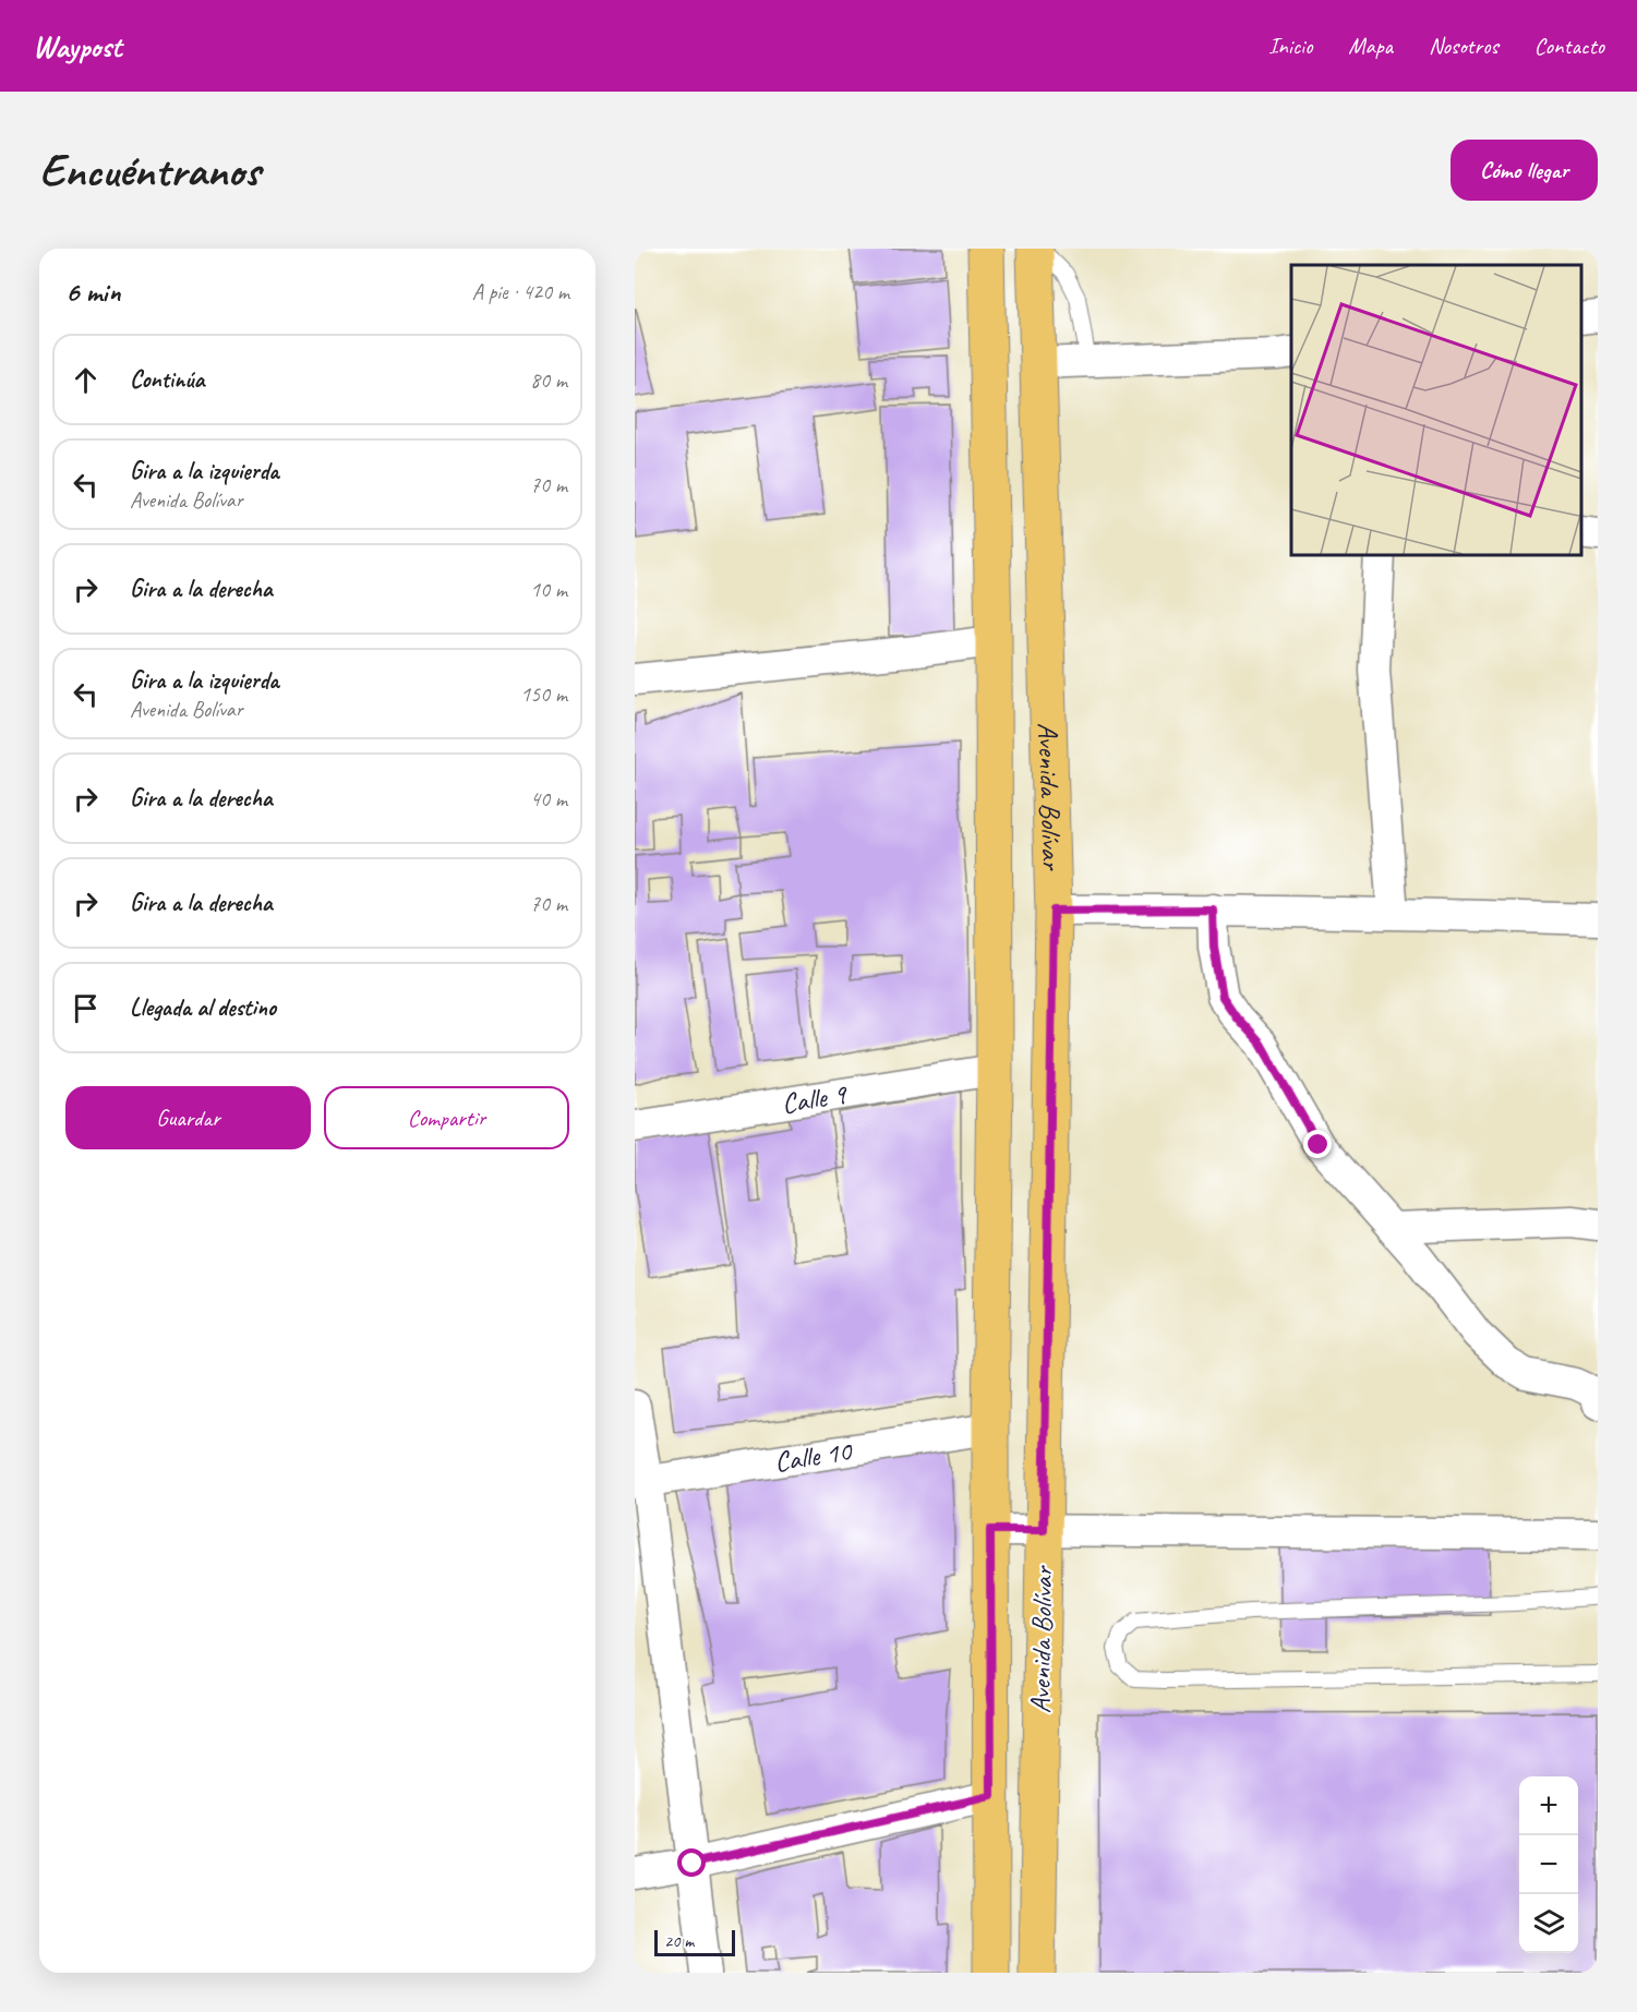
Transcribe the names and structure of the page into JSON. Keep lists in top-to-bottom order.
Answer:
{
  "streets": {
    "main road": ["Avenida Bolívar"],
    "street": ["Calle 9", "Calle 10"]
  },
  "crossings": [
    ["Avenida Bolívar", "Calle 9"],
    ["Avenida Bolívar", "Calle 10"]
  ],
  "scale_bar": "20 m",
  "page": {
    "header": "Waypost",
    "nav": [
      "Inicio",
      "Mapa",
      "Nosotros",
      "Contacto"
    ],
    "buttons": [
      "Cómo llegar",
      ["Guardar", "Compartir"]
    ],
    "title": "Encuéntranos",
    "heading": ["6 min", "A pie · 420 m"],
    "list": [
      ["Continúa", "80 m"],
      ["Gira a la izquierda", "Avenida Bolívar", "70 m"],
      ["Gira a la derecha", "10 m"],
      ["Gira a la izquierda", "Avenida Bolívar", "150 m"],
      ["Gira a la derecha", "40 m"],
      ["Gira a la derecha", "70 m"],
      "Llegada al destino"
    ],
    "map_buttons": ["+", "−"],
    "scale": "20 m"
  }
}
